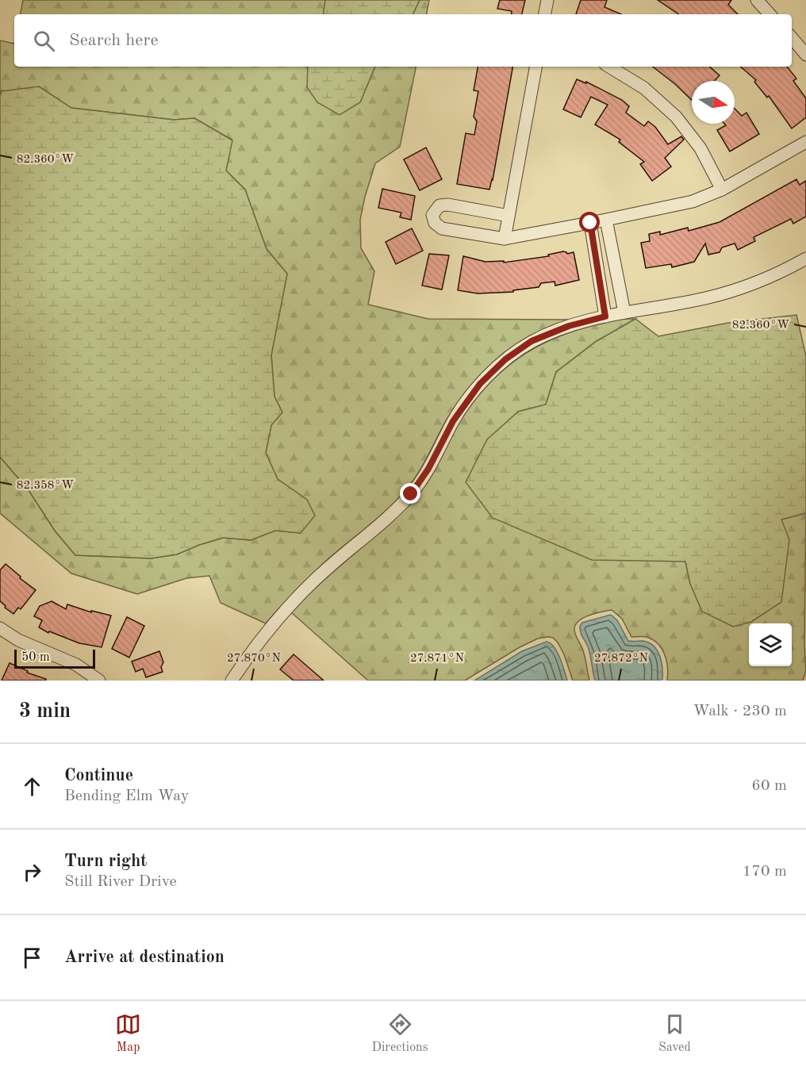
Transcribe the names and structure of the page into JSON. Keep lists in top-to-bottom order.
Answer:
{
  "scale_bar": "50 m",
  "north": "right",
  "page": {
    "search": "Search here",
    "scale": "50 m",
    "heading": ["3 min", "Walk · 230 m"],
    "list": [
      ["Continue", "Bending Elm Way", "60 m"],
      ["Turn right", "Still River Drive", "170 m"],
      "Arrive at destination"
    ],
    "nav": ["Map", "Directions", "Saved"]
  },
  "coordinates": [
    "82.360°W",
    "82.358°W",
    "27.870°N",
    "27.871°N",
    "27.872°N"
  ]
}
